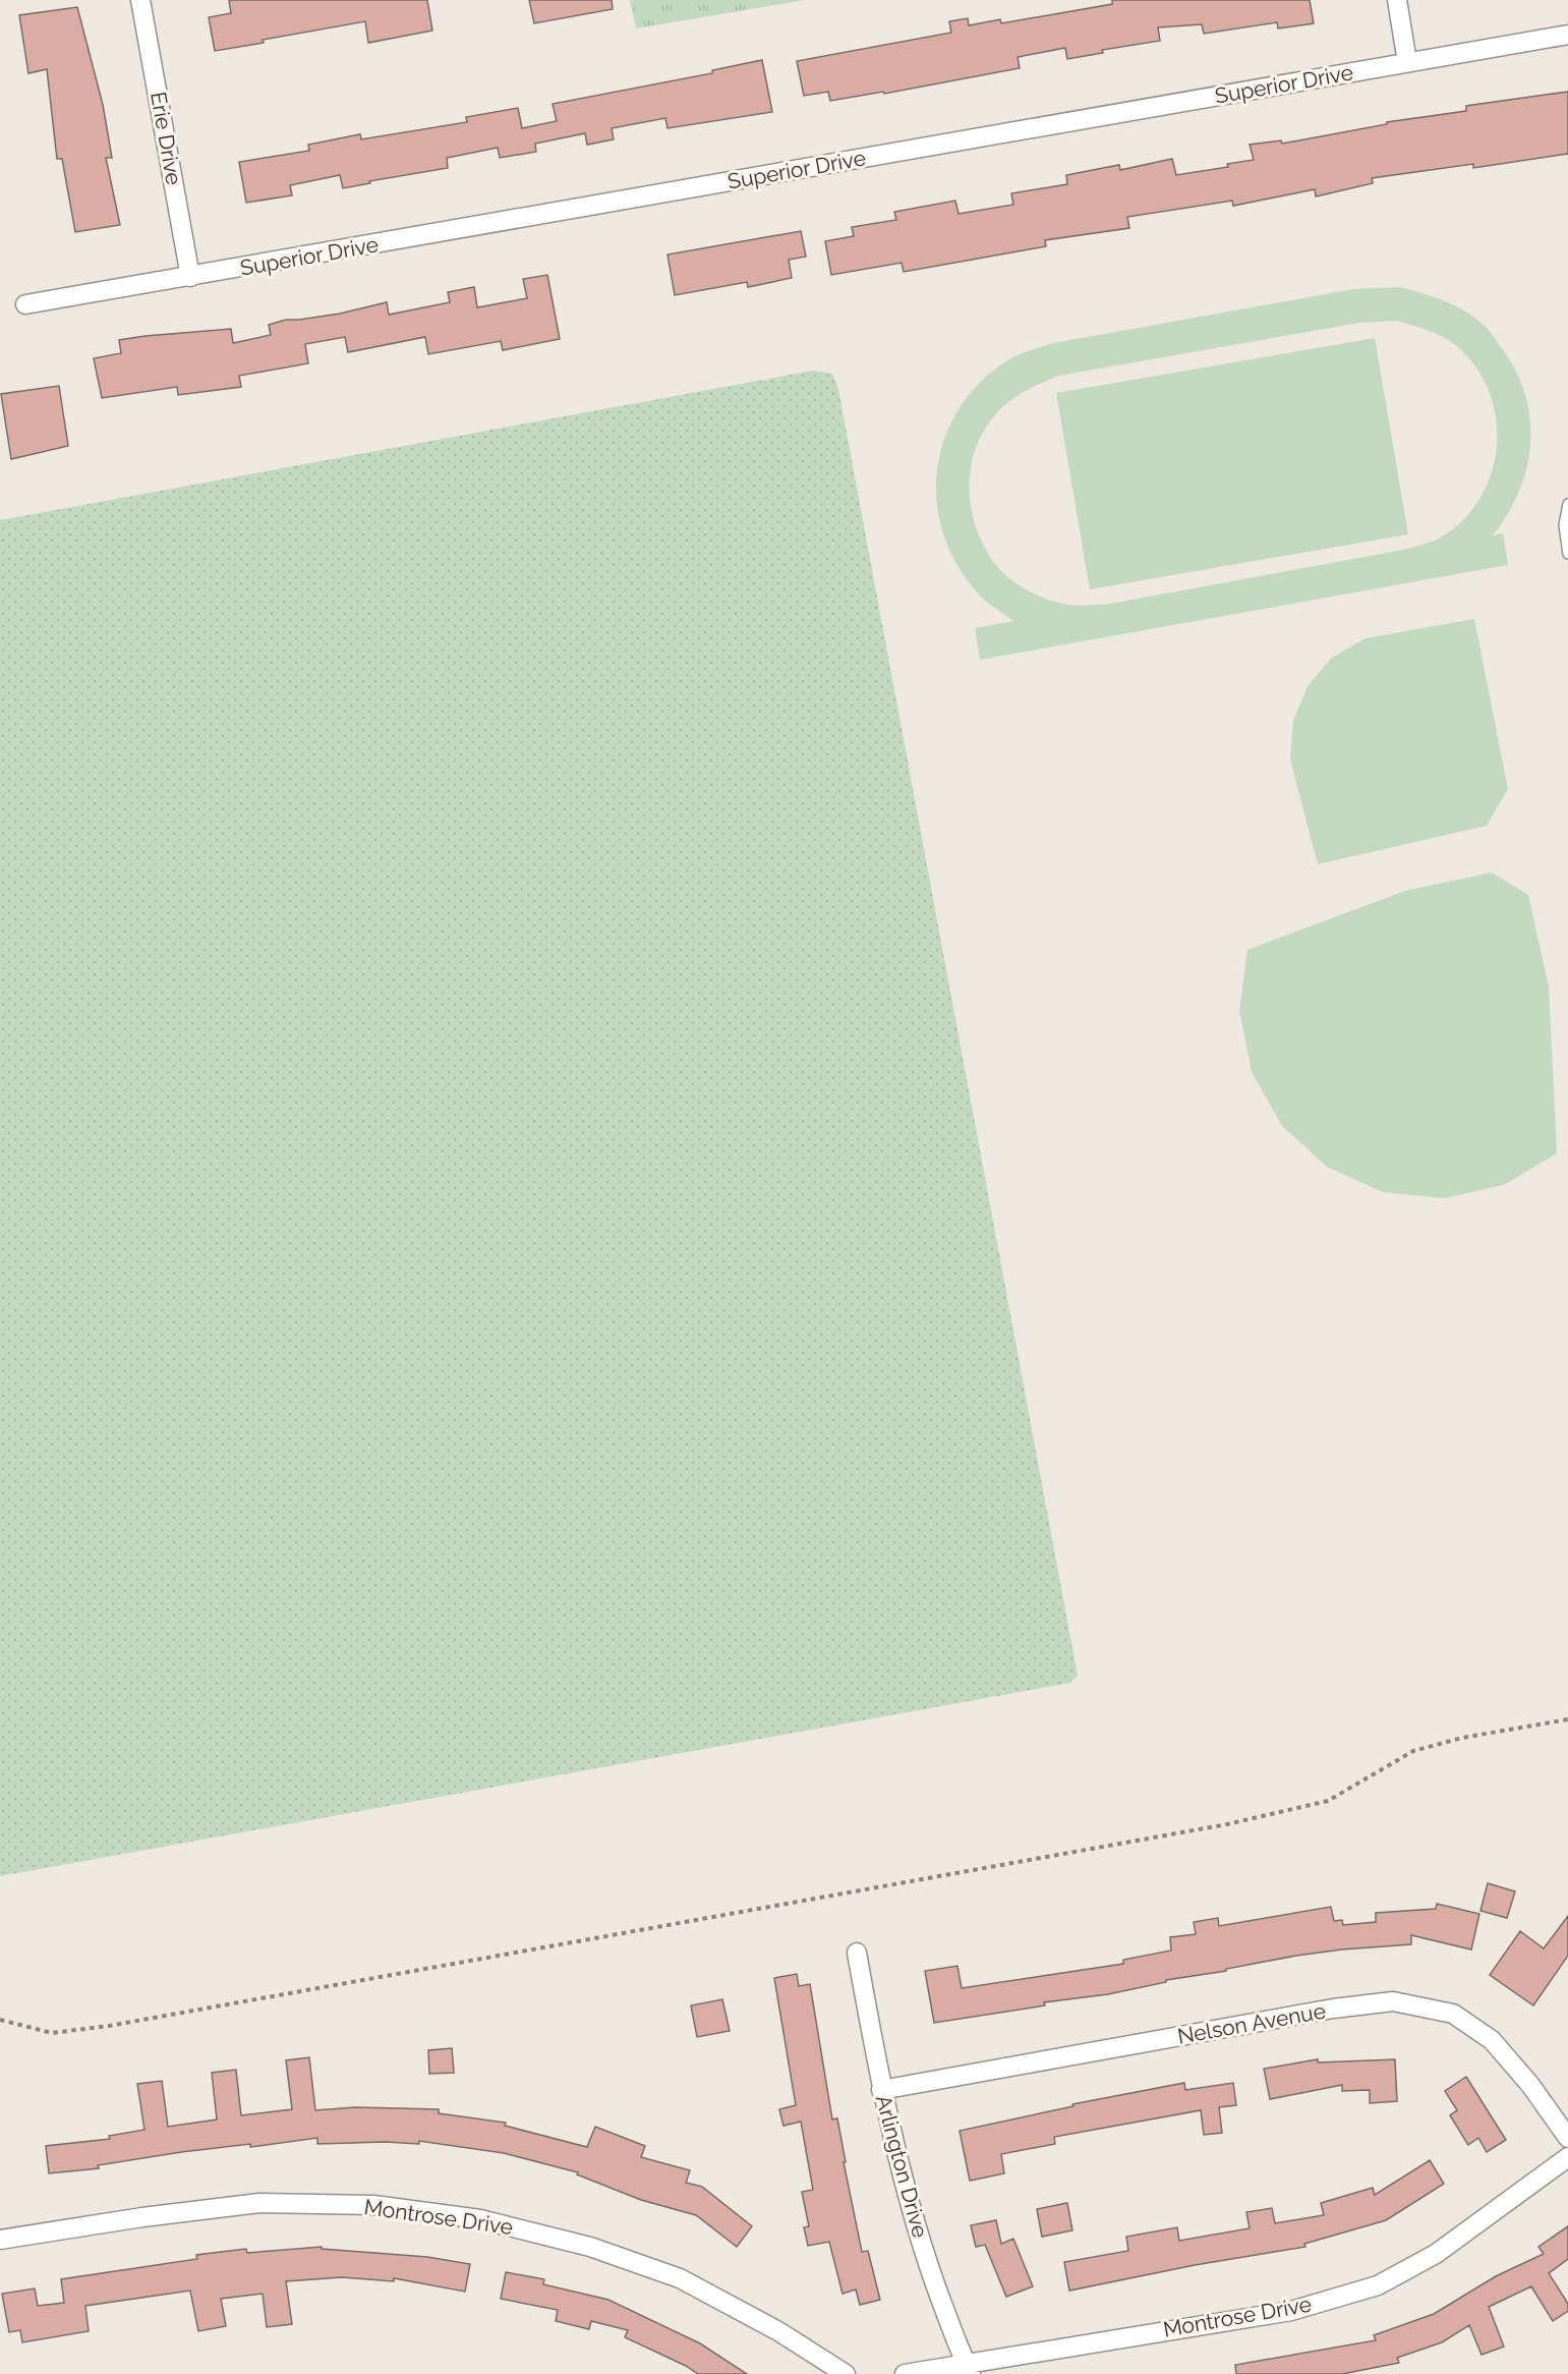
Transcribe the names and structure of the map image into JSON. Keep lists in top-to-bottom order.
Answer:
{
  "streets": {
    "street": [
      "Superior Drive",
      "Erie Drive",
      "Nelson Avenue",
      "Arlington Drive",
      "Montrose Drive"
    ]
  },
  "crossings": [
    ["Superior Drive", "Erie Drive"],
    ["Nelson Avenue", "Arlington Drive"],
    ["Arlington Drive", "Montrose Drive"]
  ]
}
